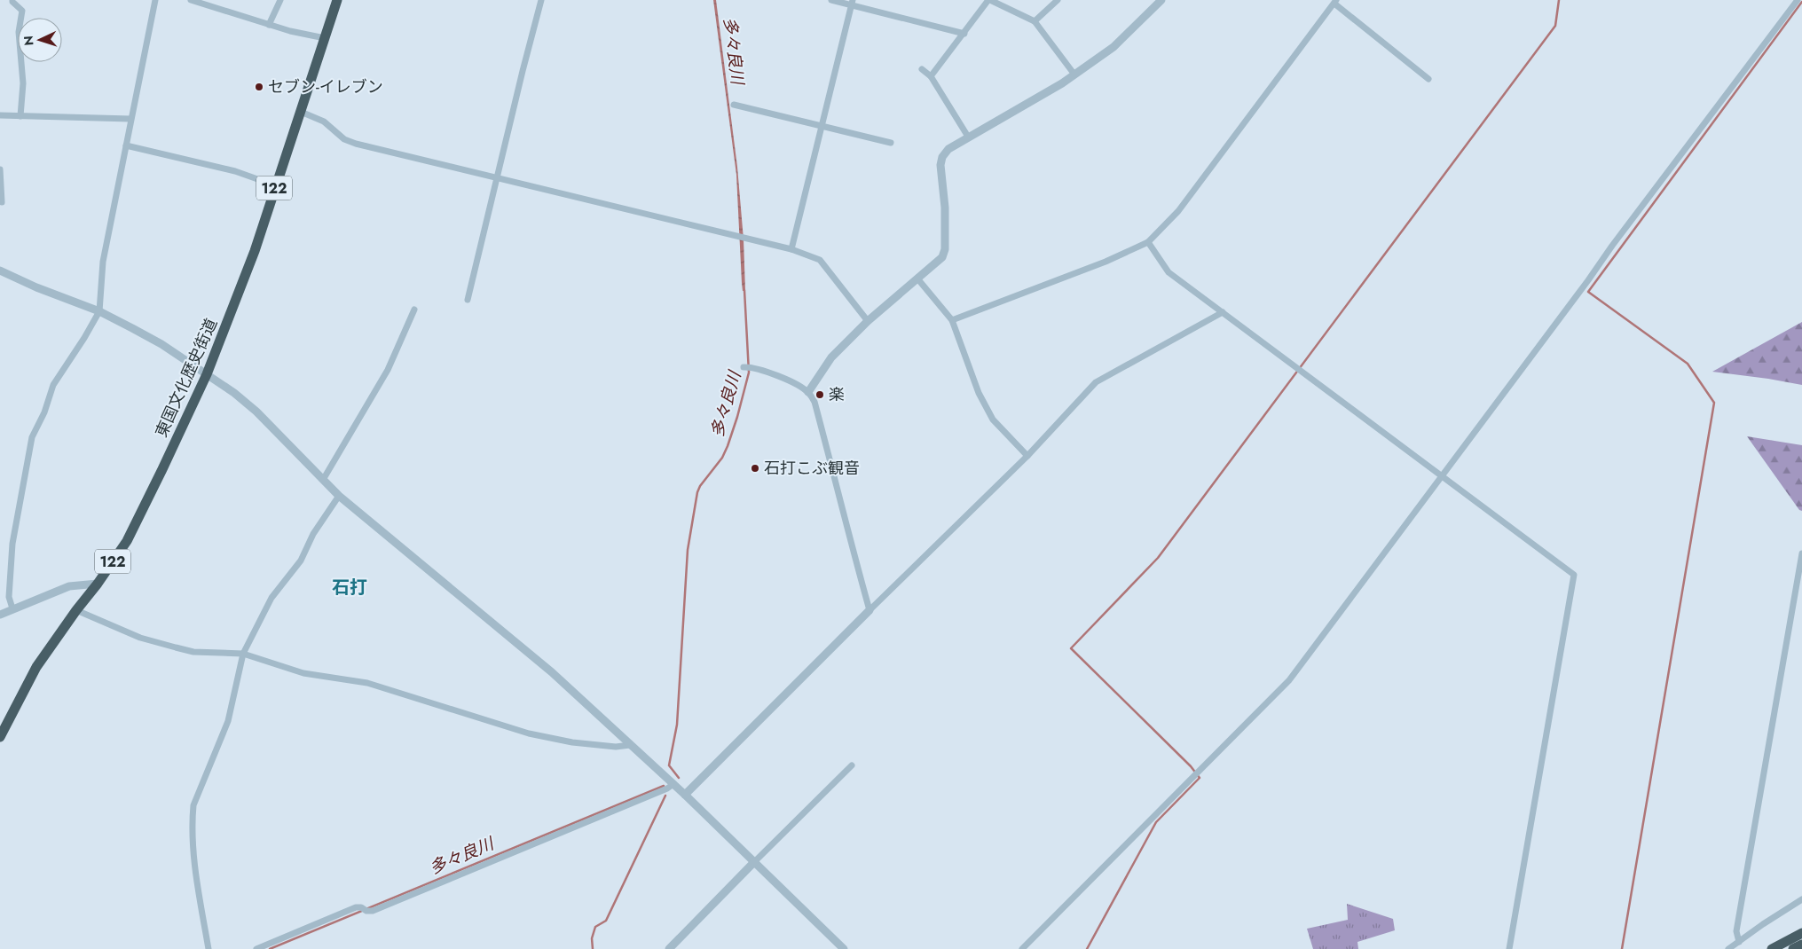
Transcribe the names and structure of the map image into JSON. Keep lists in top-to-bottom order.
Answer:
{
  "streets": {
    "highway": ["122", "東国文化歴史街道"]
  },
  "districts": ["石打"],
  "water": ["多々良川"],
  "places": ["セブン-イレブン", "楽", "石打こぶ観音"],
  "north": "left"
}
